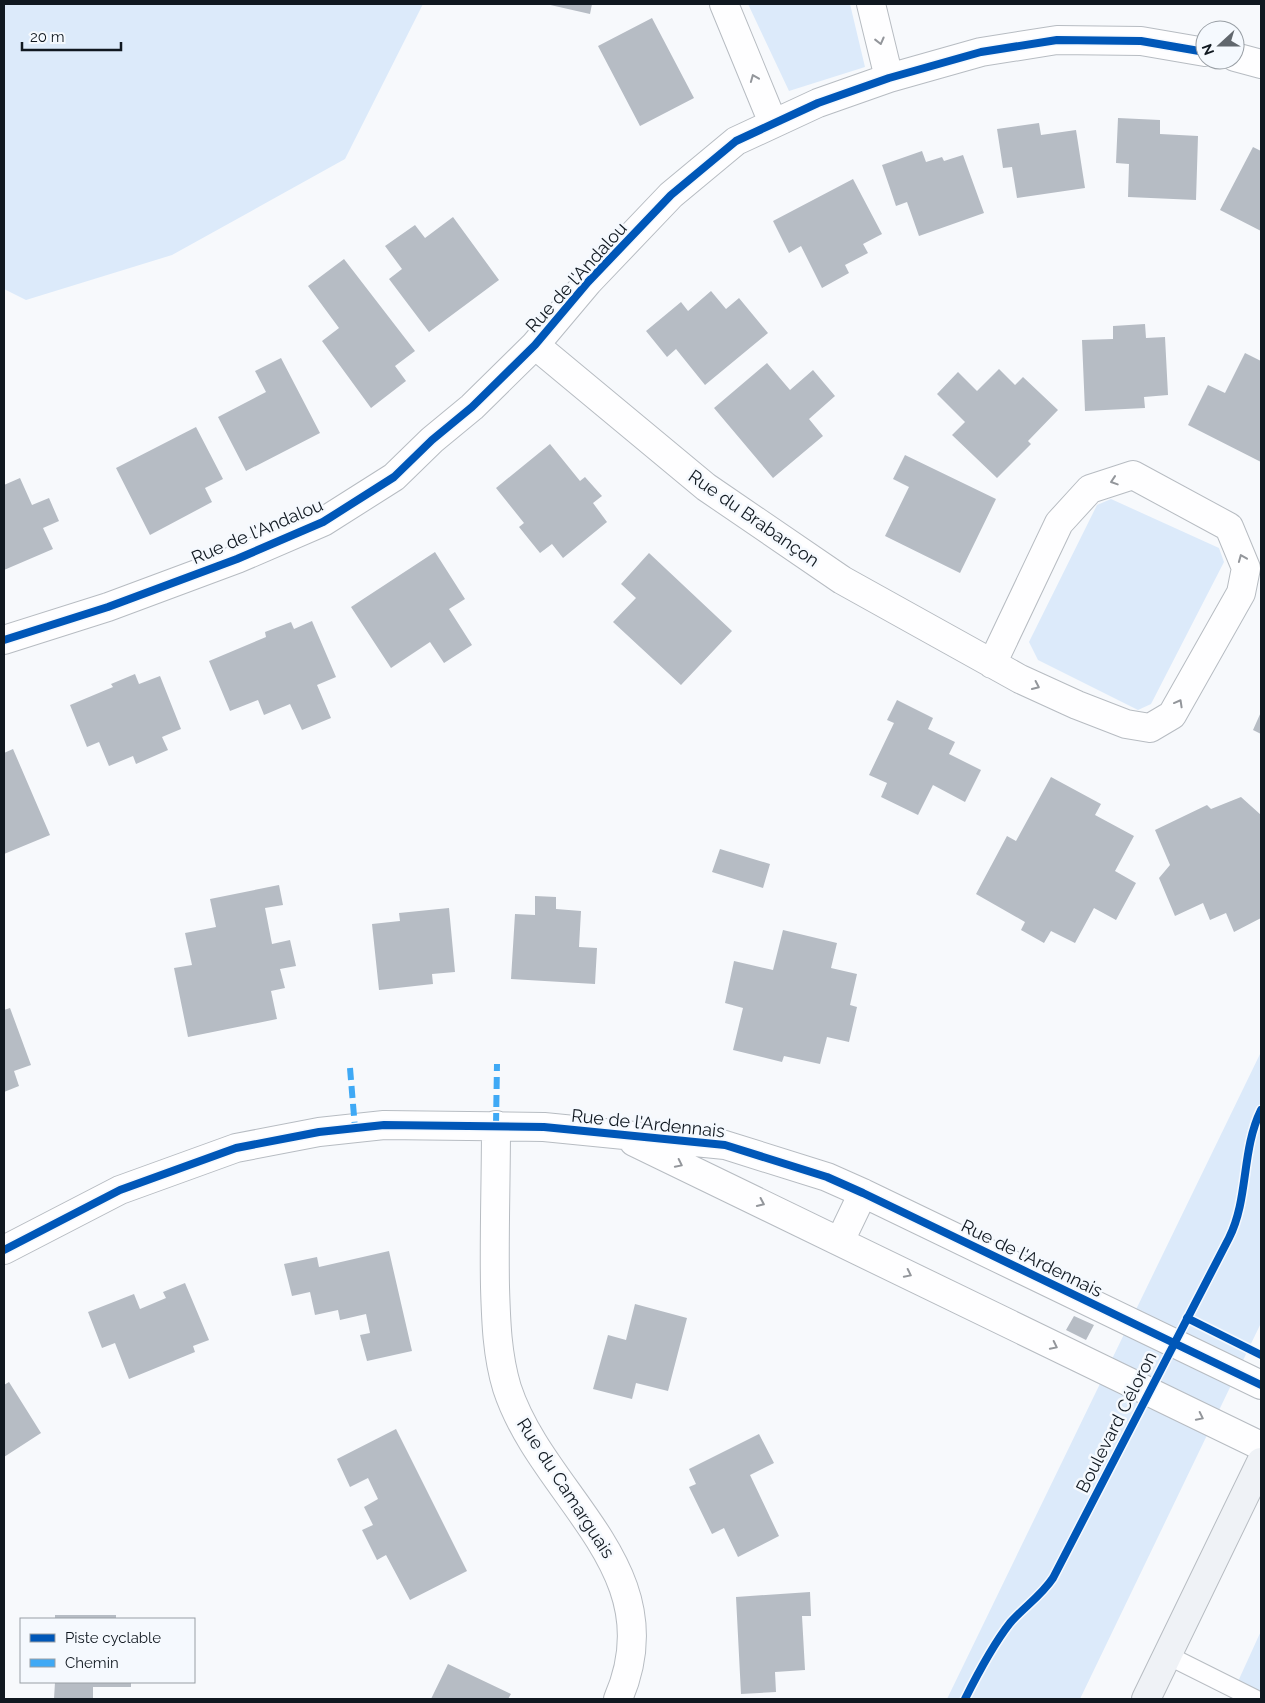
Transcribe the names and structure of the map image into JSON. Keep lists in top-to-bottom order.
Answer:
{
  "streets": {
    "street": [
      "Rue de l'Andalou",
      "Rue du Brabançon",
      "Rue de l'Ardennais",
      "Rue du Camarguais"
    ],
    "cycle path": ["Boulevard Céloron"]
  },
  "crossings": [
    ["Rue de l'Andalou", "Rue du Brabançon"],
    ["Rue de l'Ardennais", "Rue du Camarguais"]
  ],
  "legend": ["Piste cyclable", "Chemin"],
  "scale_bar": "20 m",
  "north": "left"
}
